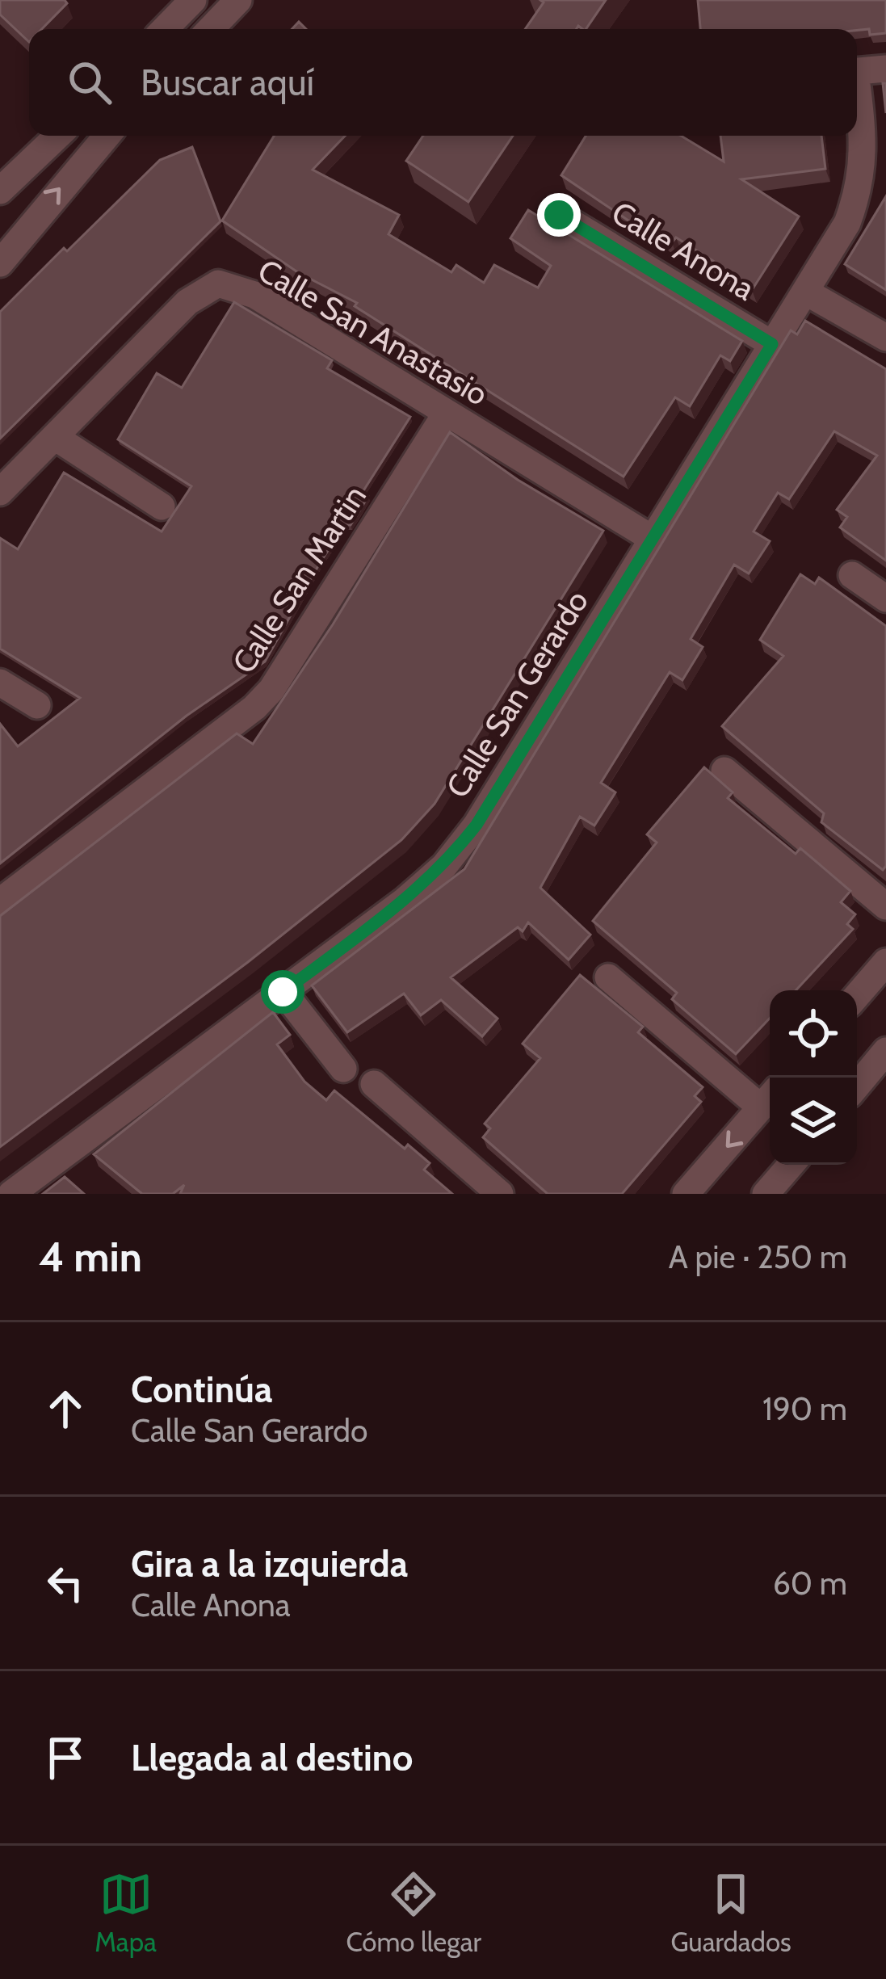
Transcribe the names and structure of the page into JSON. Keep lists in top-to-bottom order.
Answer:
{
  "streets": {
    "street": [
      "Calle Anona",
      "Calle San Anastasio",
      "Calle San Martin",
      "Calle San Gerardo"
    ]
  },
  "crossings": [
    ["Calle Anona", "Calle San Gerardo"],
    ["Calle San Anastasio", "Calle San Martin"],
    ["Calle San Anastasio", "Calle San Gerardo"]
  ],
  "page": {
    "search": "Buscar aquí",
    "heading": ["4 min", "A pie · 250 m"],
    "list": [
      ["Continúa", "Calle San Gerardo", "190 m"],
      ["Gira a la izquierda", "Calle Anona", "60 m"],
      "Llegada al destino"
    ],
    "nav": ["Mapa", "Cómo llegar", "Guardados"]
  }
}
